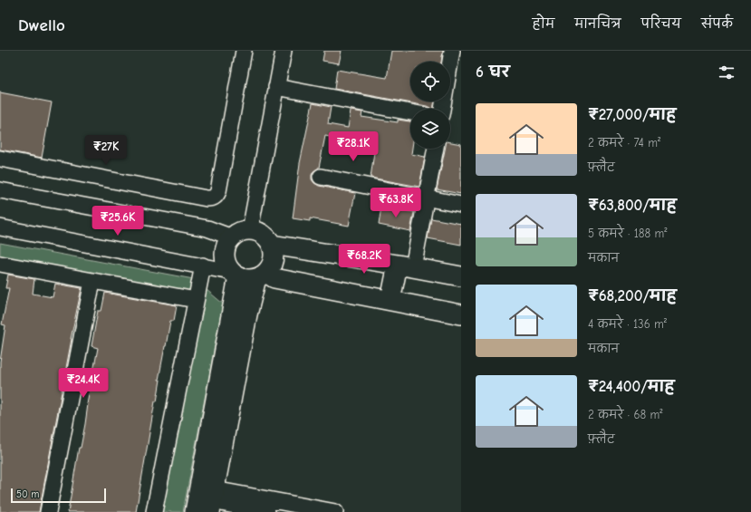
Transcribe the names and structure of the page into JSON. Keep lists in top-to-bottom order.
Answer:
{
  "scale_bar": "50 m",
  "page": {
    "header": "Dwello",
    "nav": [
      "होम",
      "मानचित्र",
      "परिचय",
      "संपर्क"
    ],
    "heading": "6 घर",
    "list": [
      {
        "name": "₹27,000/माह",
        "note": "2 कमरे · 74 m² · फ़्लैट"
      },
      {
        "name": "₹63,800/माह",
        "note": "5 कमरे · 188 m² · मकान"
      },
      {
        "name": "₹68,200/माह",
        "note": "4 कमरे · 136 m² · मकान"
      },
      {
        "name": "₹24,400/माह",
        "note": "2 कमरे · 68 m² · फ़्लैट"
      }
    ],
    "price": [
      "₹28.1K",
      "₹27K",
      "₹63.8K",
      "₹25.6K",
      "₹68.2K",
      "₹24.4K"
    ],
    "scale": "50 m"
  }
}
